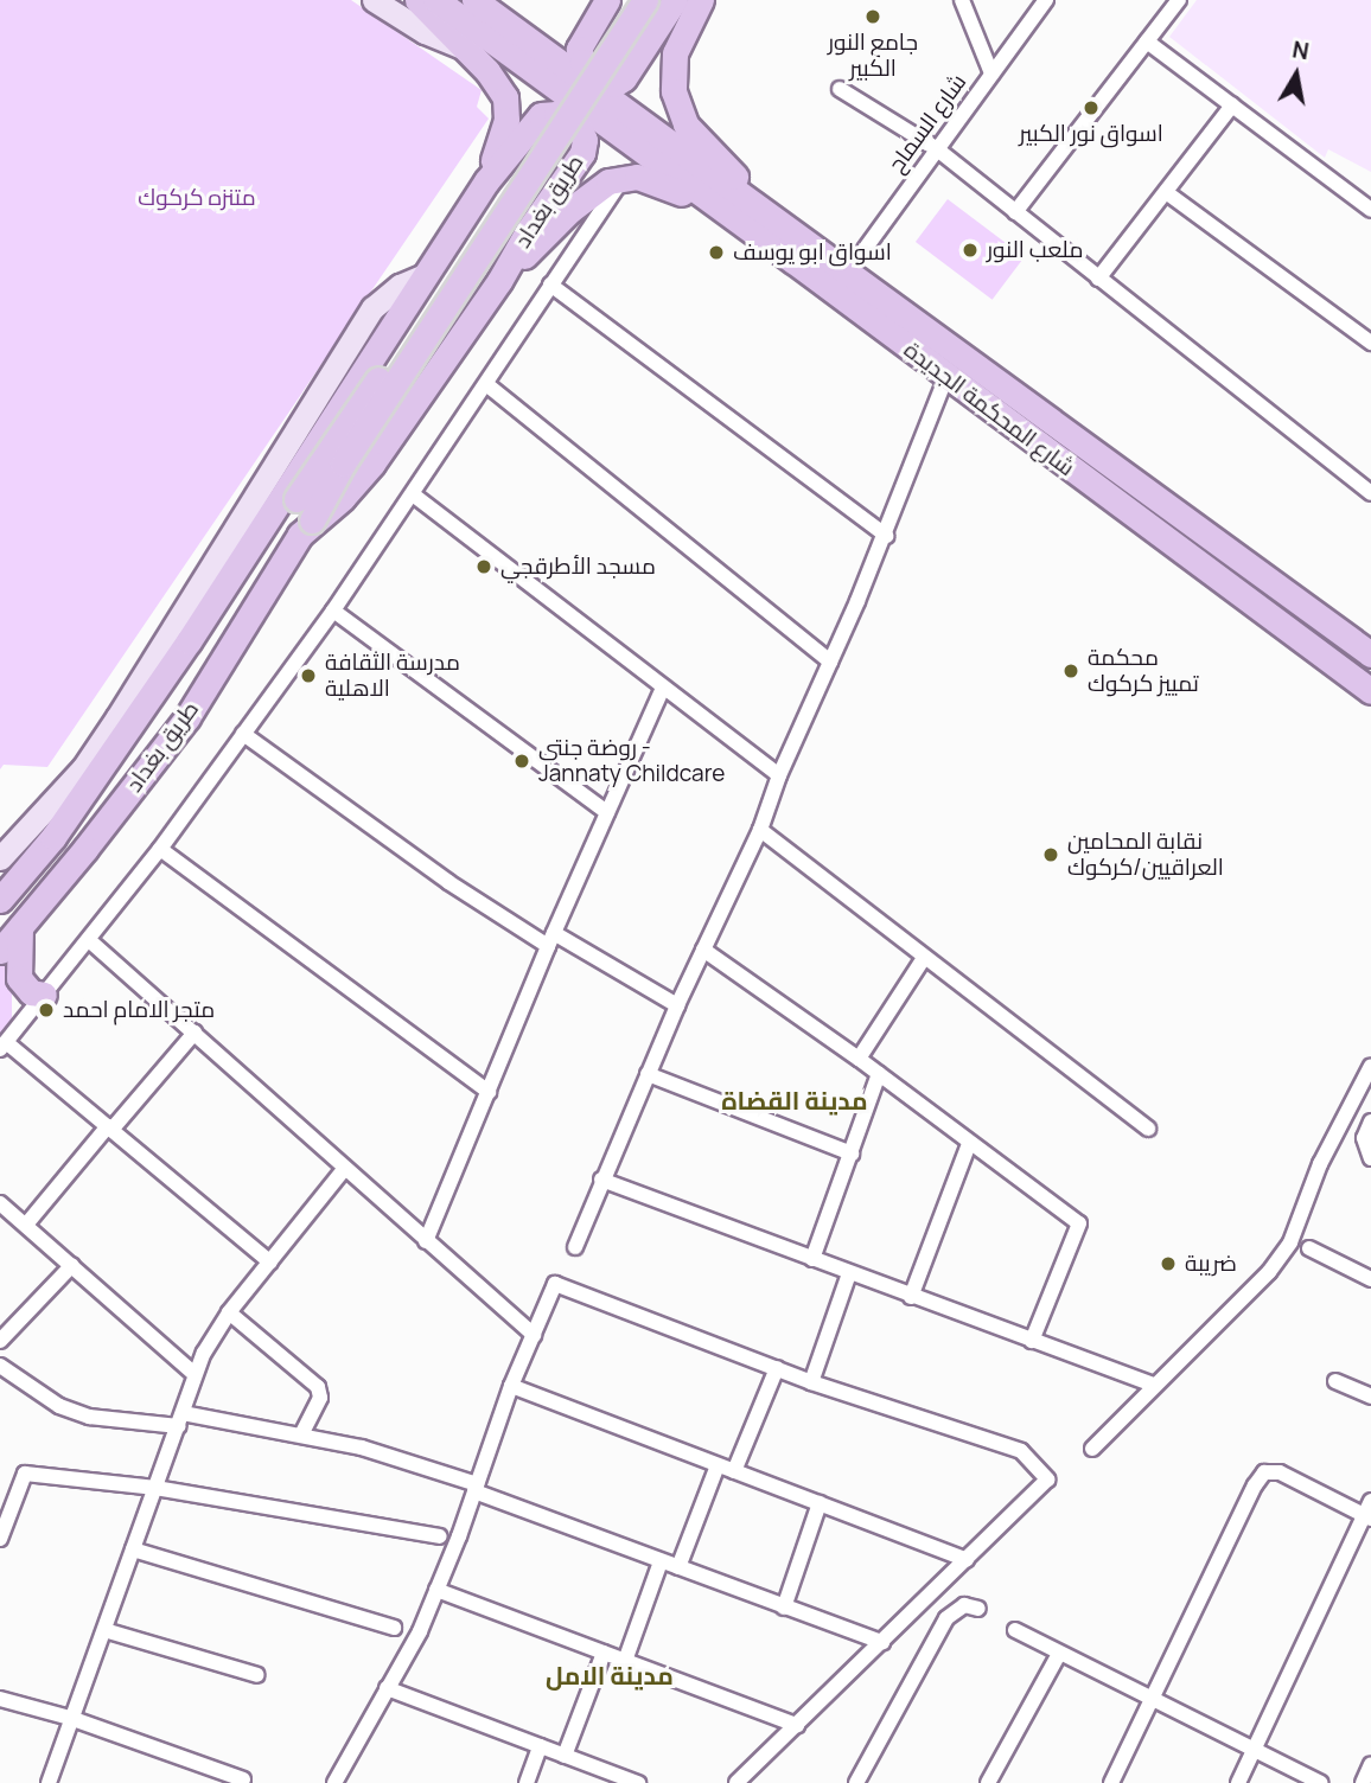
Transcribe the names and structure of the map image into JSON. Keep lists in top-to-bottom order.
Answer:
{
  "streets": {
    "main road": ["طريق بغداد", "شارع المحكمة الجديدة"],
    "street": ["شارع السماح"]
  },
  "crossings": [
    ["شارع السماح", "شارع المحكمة الجديدة"]
  ],
  "districts": ["مدينة القضاة", "مدينة الامل"],
  "parks": ["متنزه كركوك"],
  "places": [
    "جامع النور الكبير",
    "اسواق نور الكبير",
    "ملعب النور",
    "اسواق ابو يوسف",
    "مسجد الأطرقجي",
    "محكمة تمييز كركوك",
    "مدرسة الثقافة الاهلية",
    "روضة جنتي - Jannaty Childcare",
    "نقابة المحامين العراقيين/كركوك",
    "متجر الامام احمد",
    "ضريبة"
  ],
  "north": "top"
}
